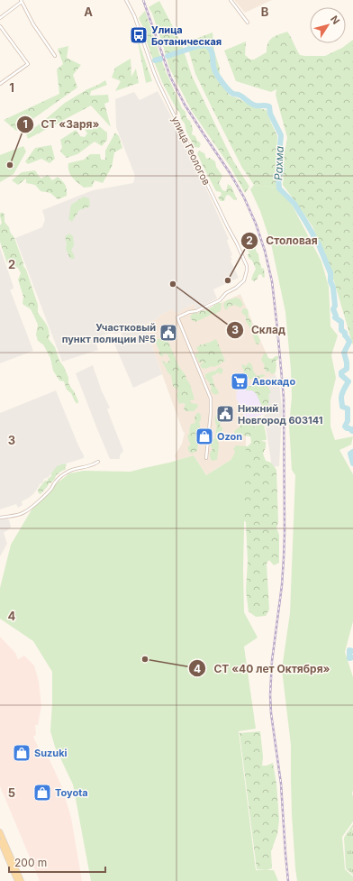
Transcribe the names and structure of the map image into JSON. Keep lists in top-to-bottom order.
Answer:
{
  "streets": {
    "street": ["улица Геологов"]
  },
  "water": ["Рахма"],
  "places": {
    "bus stop": ["Улица Ботаническая"],
    "other": [
      "СТ «Заря»",
      "Столовая",
      "Склад",
      "СТ «40 лет Октября»"
    ],
    "public building": ["Участковый пункт полиции №5", "Нижний Новгород 603141"],
    "supermarket": ["Авокадо"],
    "shop": ["Ozon", "Suzuki", "Toyota"]
  },
  "scale_bar": "200 m",
  "north": "top right",
  "grid": {
    "columns": ["A", "B"],
    "rows": [
      "1",
      "2",
      "3",
      "4",
      "5"
    ]
  }
}
